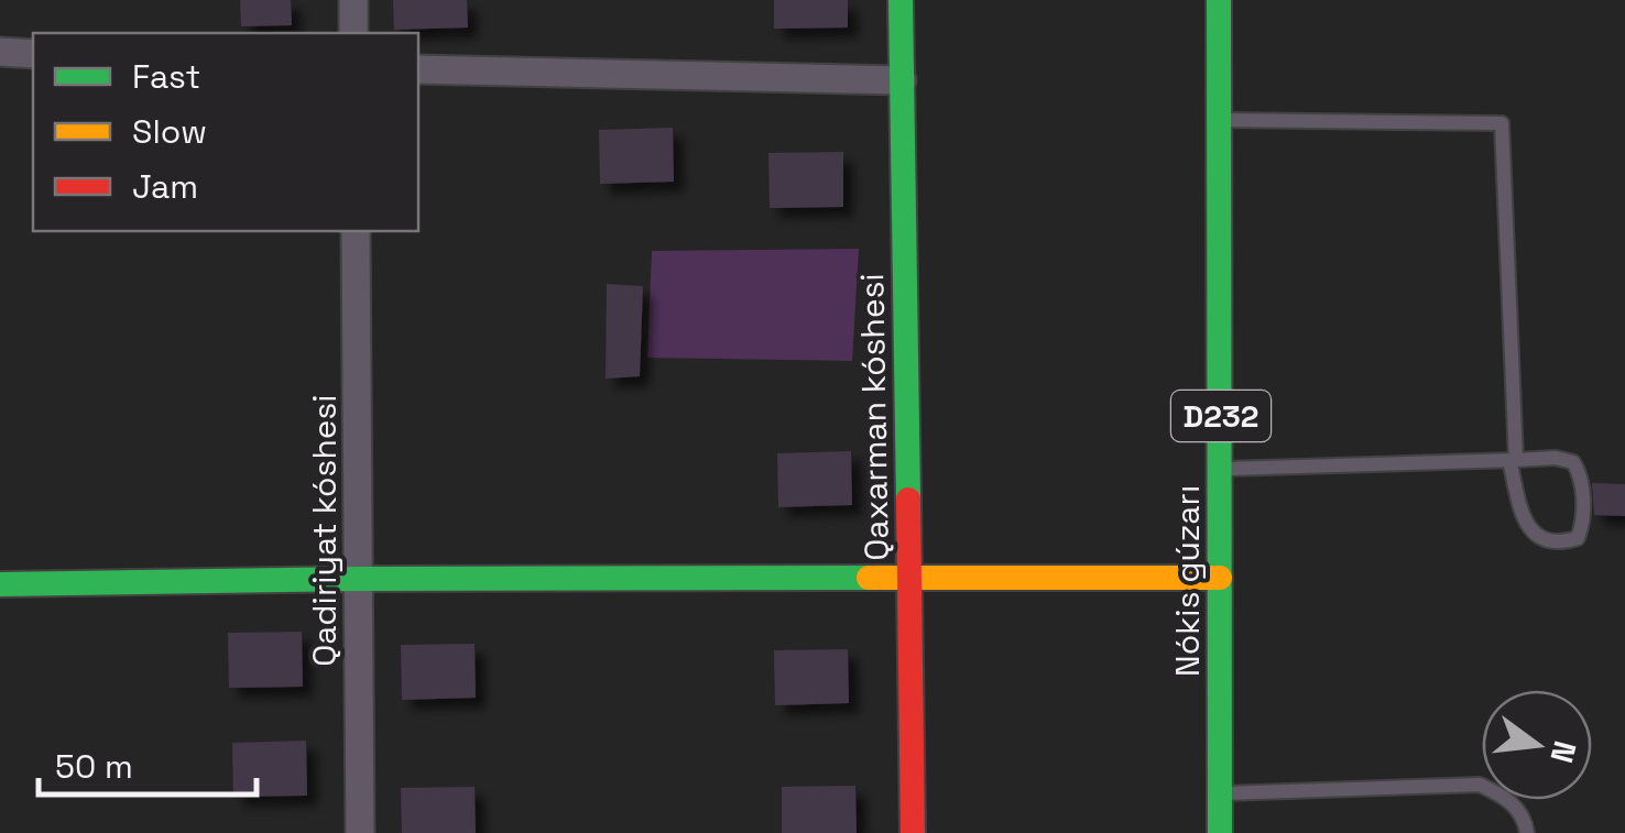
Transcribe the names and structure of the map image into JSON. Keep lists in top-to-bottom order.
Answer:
{
  "streets": {
    "street": [
      "D232",
      "Qaxarman kóshesi",
      "Qadiriyat kóshesi",
      "Nókis gúzarı"
    ]
  },
  "legend": ["Fast", "Slow", "Jam"],
  "scale_bar": "50 m",
  "north": "right"
}
